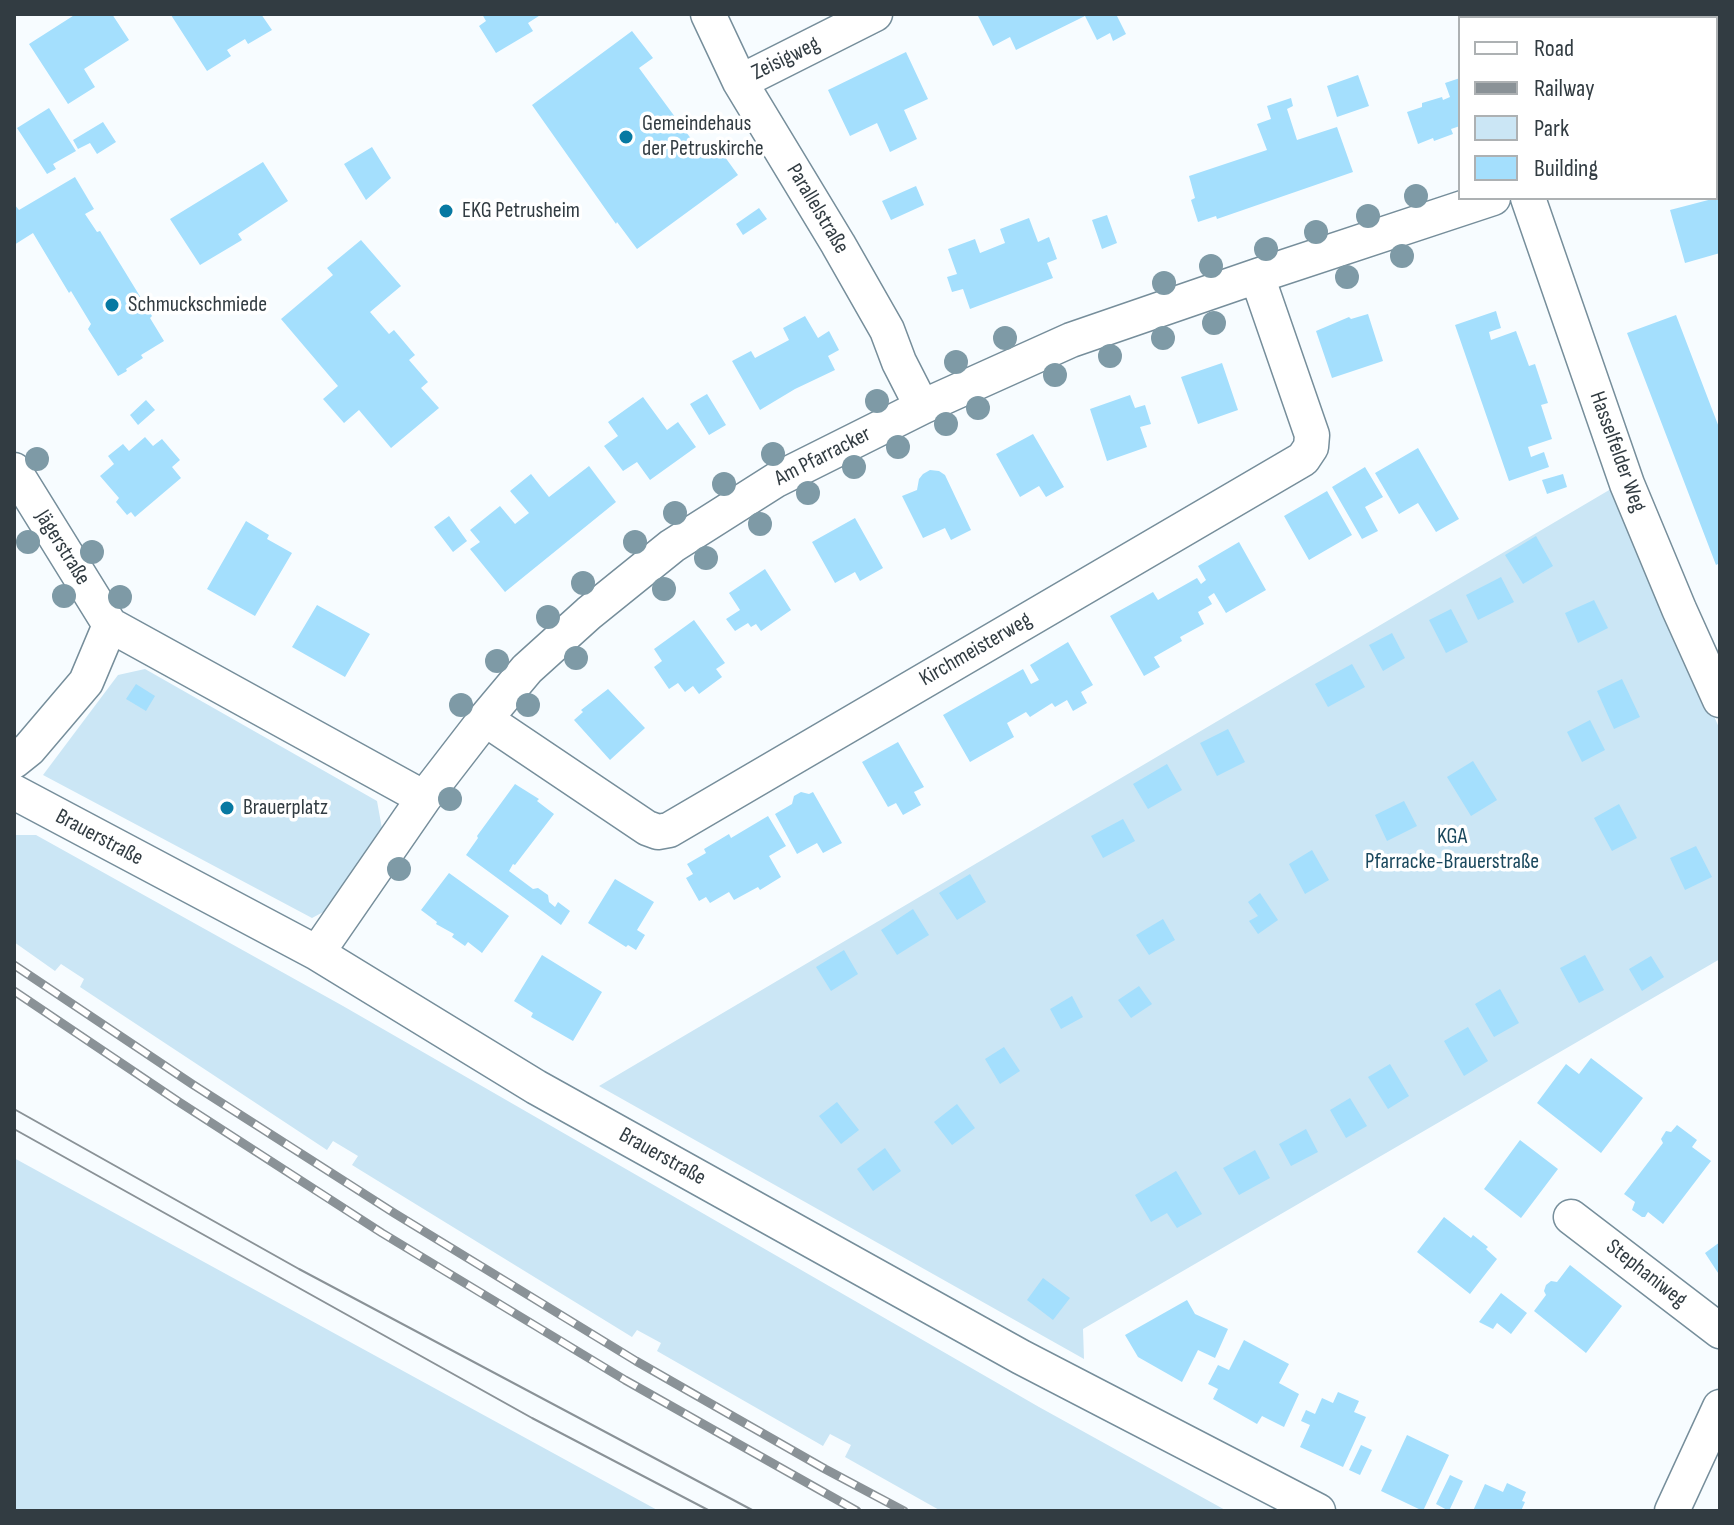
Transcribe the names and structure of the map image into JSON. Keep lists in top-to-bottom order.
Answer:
{
  "streets": {
    "street": [
      "Zeisigweg",
      "Parallelstraße",
      "Hasselfelder Weg",
      "Am Pfarracker",
      "Jägerstraße",
      "Kirchmeisterweg",
      "Brauerstraße",
      "Stephaniweg"
    ]
  },
  "crossings": [
    ["Zeisigweg", "Parallelstraße"],
    ["Parallelstraße", "Am Pfarracker"],
    ["Am Pfarracker", "Kirchmeisterweg"],
    ["Am Pfarracker", "Brauerstraße"]
  ],
  "parks": ["KGA Pfarracke-Brauerstraße"],
  "places": [
    "Gemeindehaus der Petruskirche",
    "EKG Petrusheim",
    "Schmuckschmiede",
    "Brauerplatz"
  ],
  "legend": [
    "Road",
    "Railway",
    "Park",
    "Building"
  ]
}
